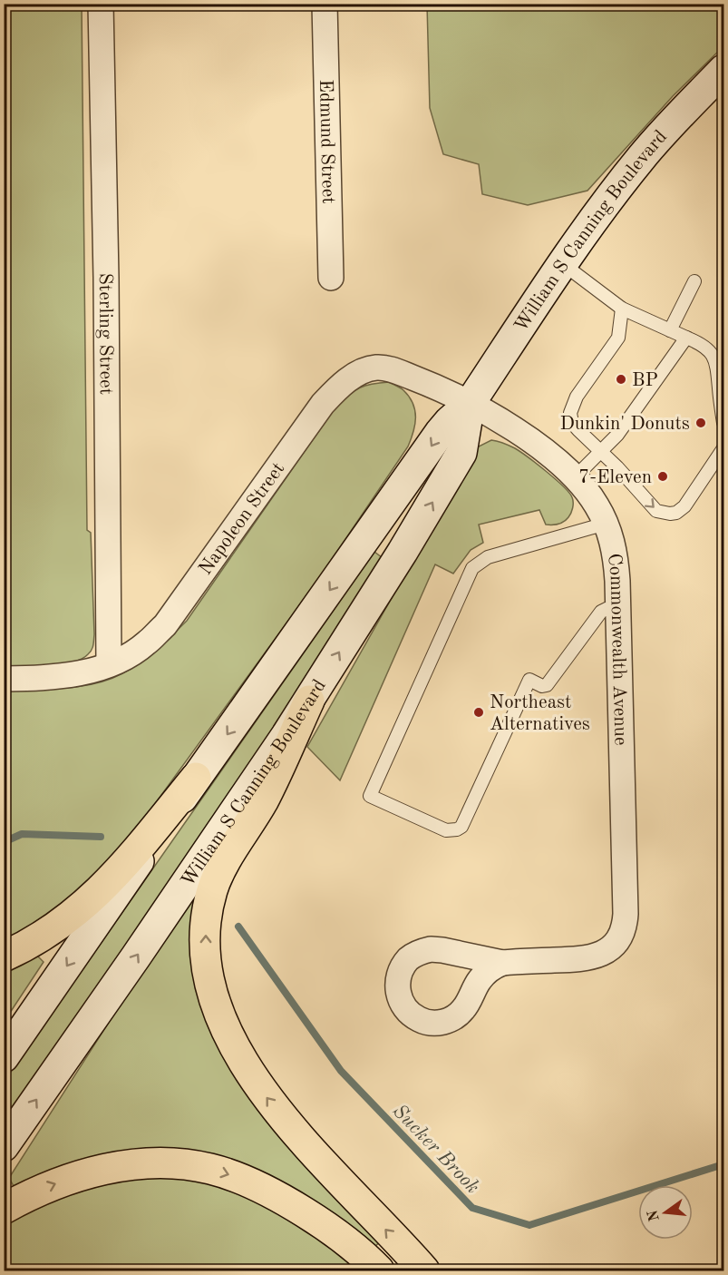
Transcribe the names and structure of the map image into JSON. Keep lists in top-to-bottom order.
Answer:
{
  "streets": {
    "main road": ["William S Canning Boulevard"],
    "street": [
      "Edmund Street",
      "Sterling Street",
      "Napoleon Street",
      "Commonwealth Avenue"
    ]
  },
  "crossings": [
    ["William S Canning Boulevard", "Napoleon Street"],
    ["William S Canning Boulevard", "Commonwealth Avenue"],
    ["Sterling Street", "Napoleon Street"],
    ["Napoleon Street", "Commonwealth Avenue"]
  ],
  "water": ["Sucker Brook"],
  "places": [
    "BP",
    "Dunkin' Donuts",
    "7-Eleven",
    "Northeast Alternatives"
  ],
  "north": "left"
}
